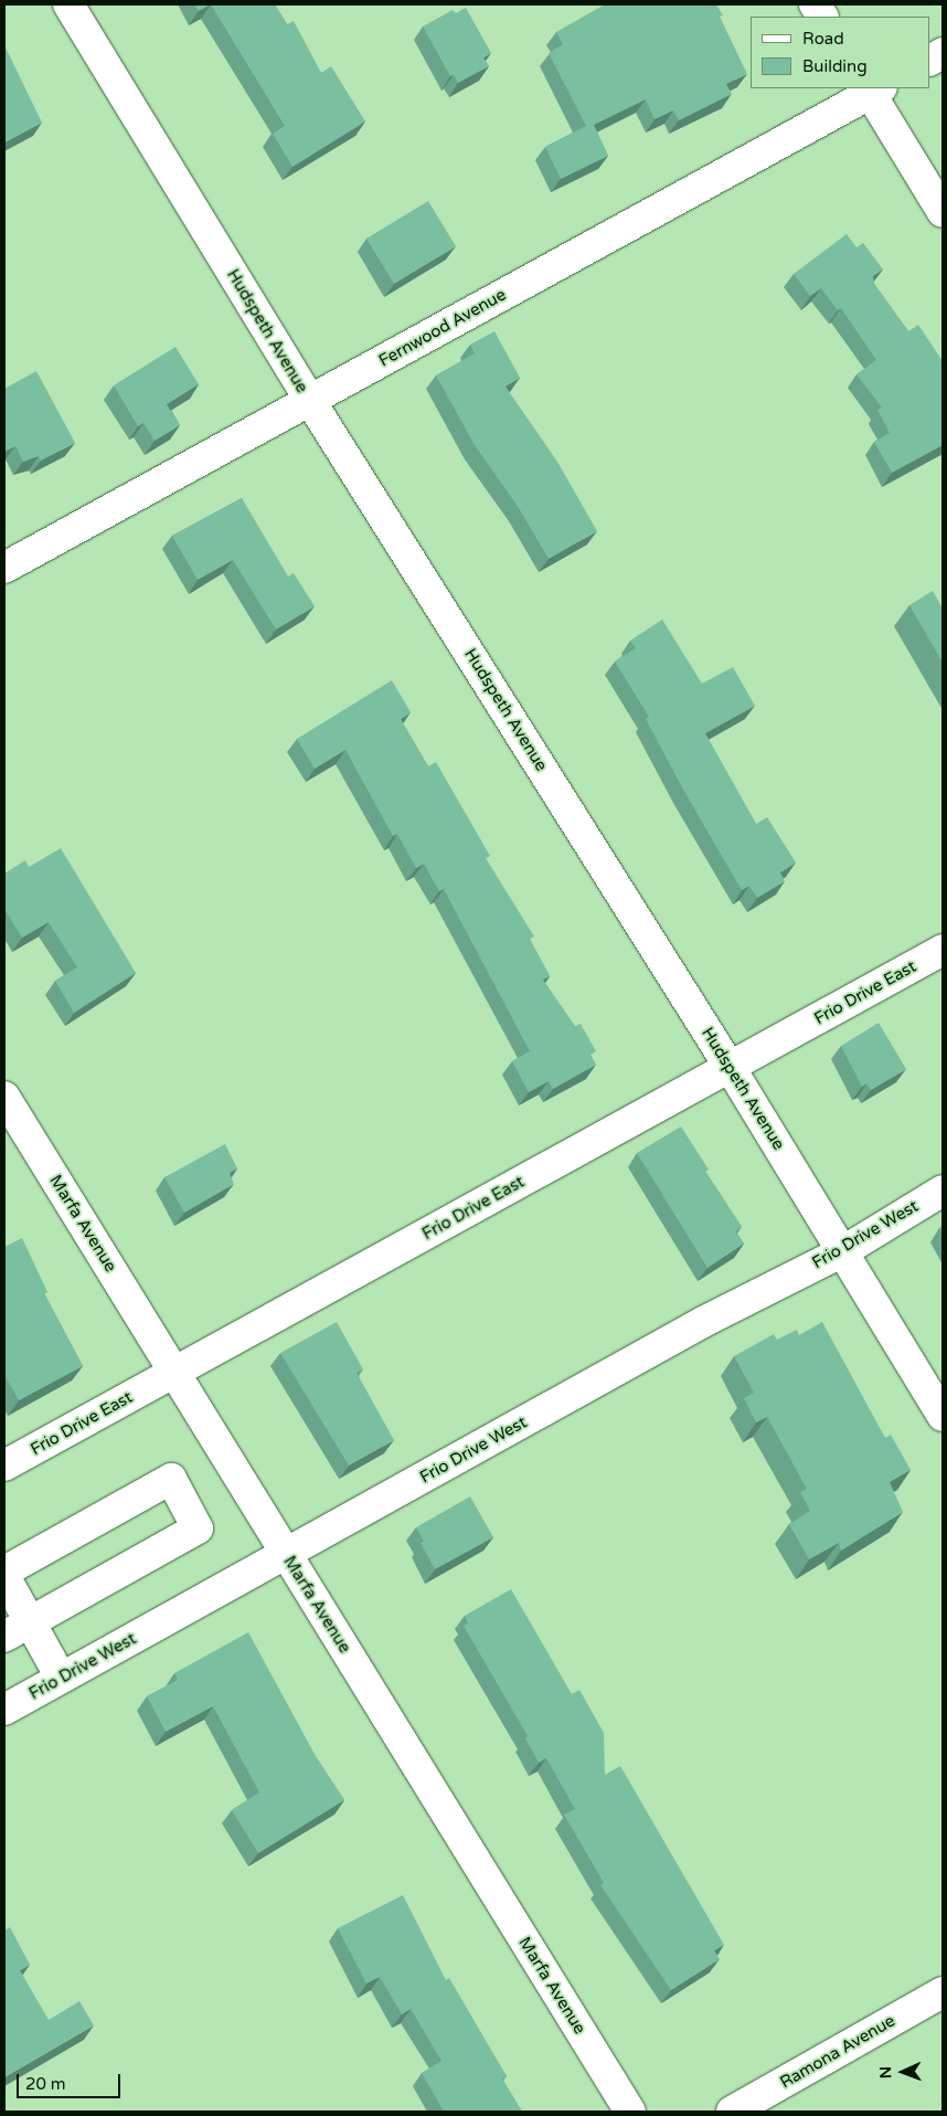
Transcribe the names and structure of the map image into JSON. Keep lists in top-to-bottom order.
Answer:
{
  "streets": {
    "street": [
      "Fernwood Avenue",
      "Hudspeth Avenue",
      "Frio Drive East",
      "Marfa Avenue",
      "Frio Drive West",
      "Ramona Avenue"
    ]
  },
  "crossings": [
    ["Fernwood Avenue", "Hudspeth Avenue"],
    ["Hudspeth Avenue", "Frio Drive East"],
    ["Hudspeth Avenue", "Frio Drive West"],
    ["Frio Drive East", "Marfa Avenue"],
    ["Marfa Avenue", "Frio Drive West"]
  ],
  "legend": ["Road", "Building"],
  "scale_bar": "20 m",
  "north": "left"
}
